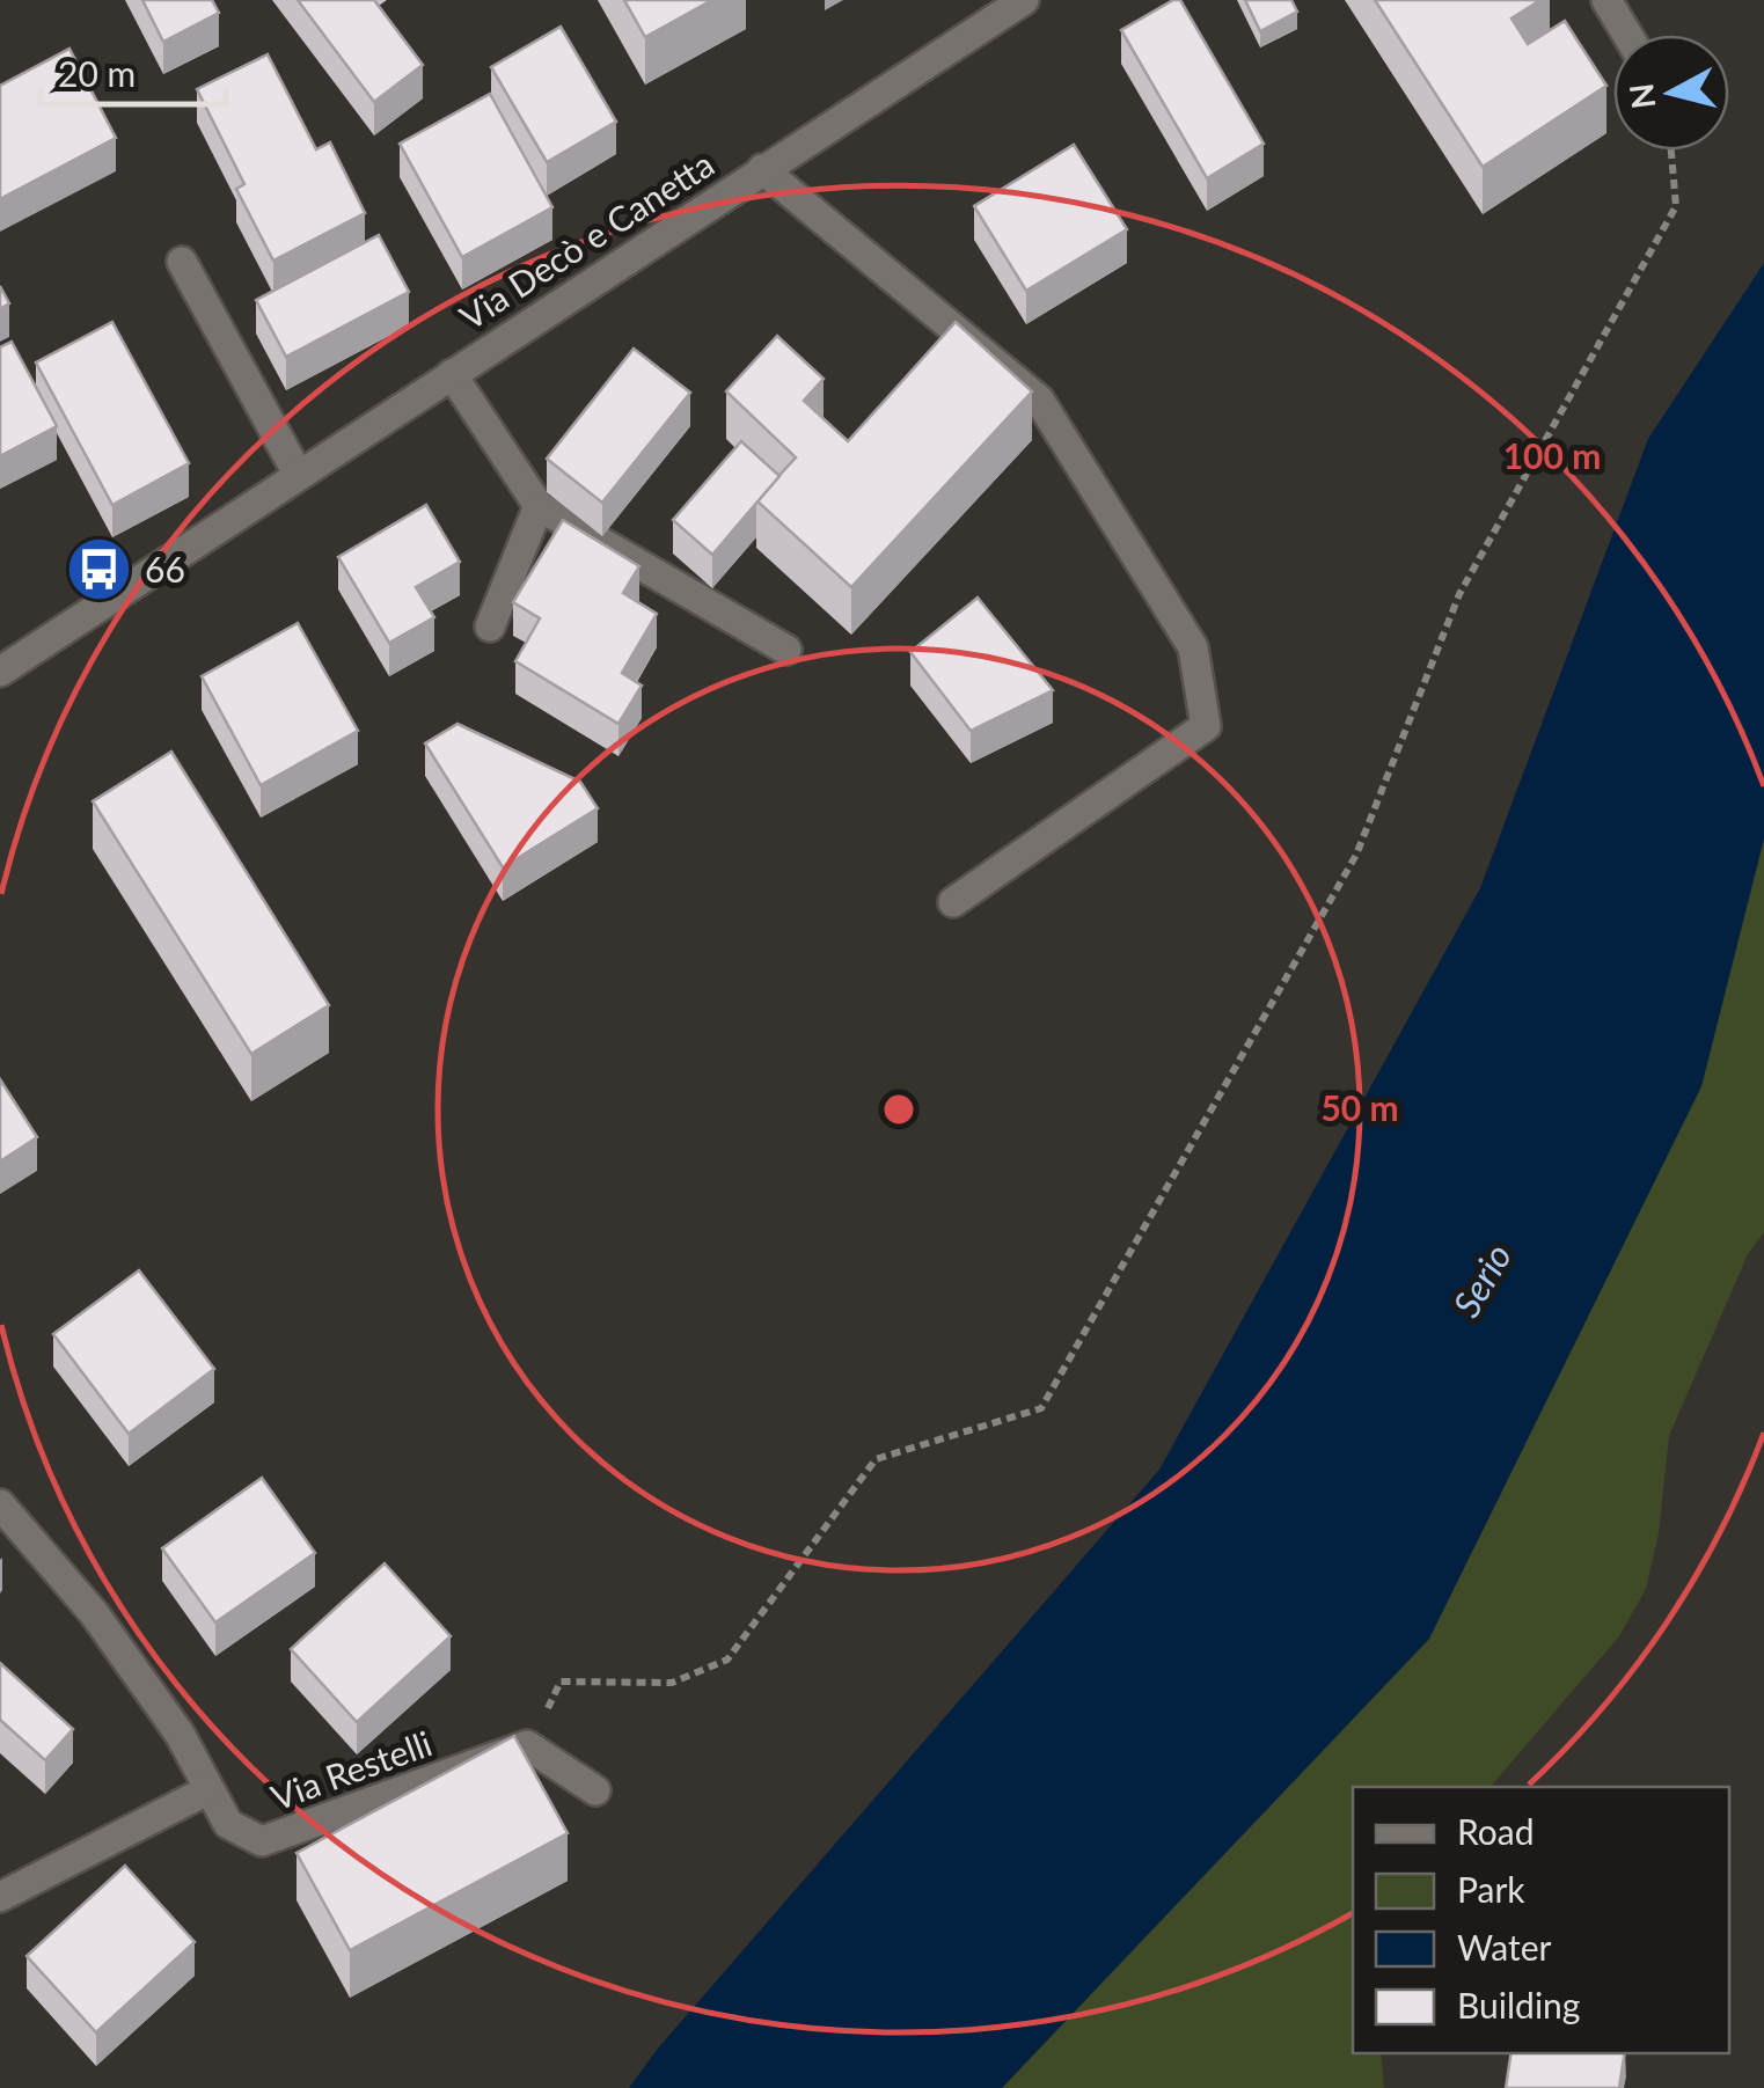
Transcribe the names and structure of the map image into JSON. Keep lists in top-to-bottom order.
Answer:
{
  "streets": {
    "street": ["Via Decò e Canetta", "Via Restelli"]
  },
  "water": ["Serio"],
  "places": {
    "bus stop": ["66"]
  },
  "legend": [
    "Road",
    "Park",
    "Water",
    "Building"
  ],
  "scale_bar": "20 m",
  "north": "left",
  "rings": ["100 m", "50 m"]
}
